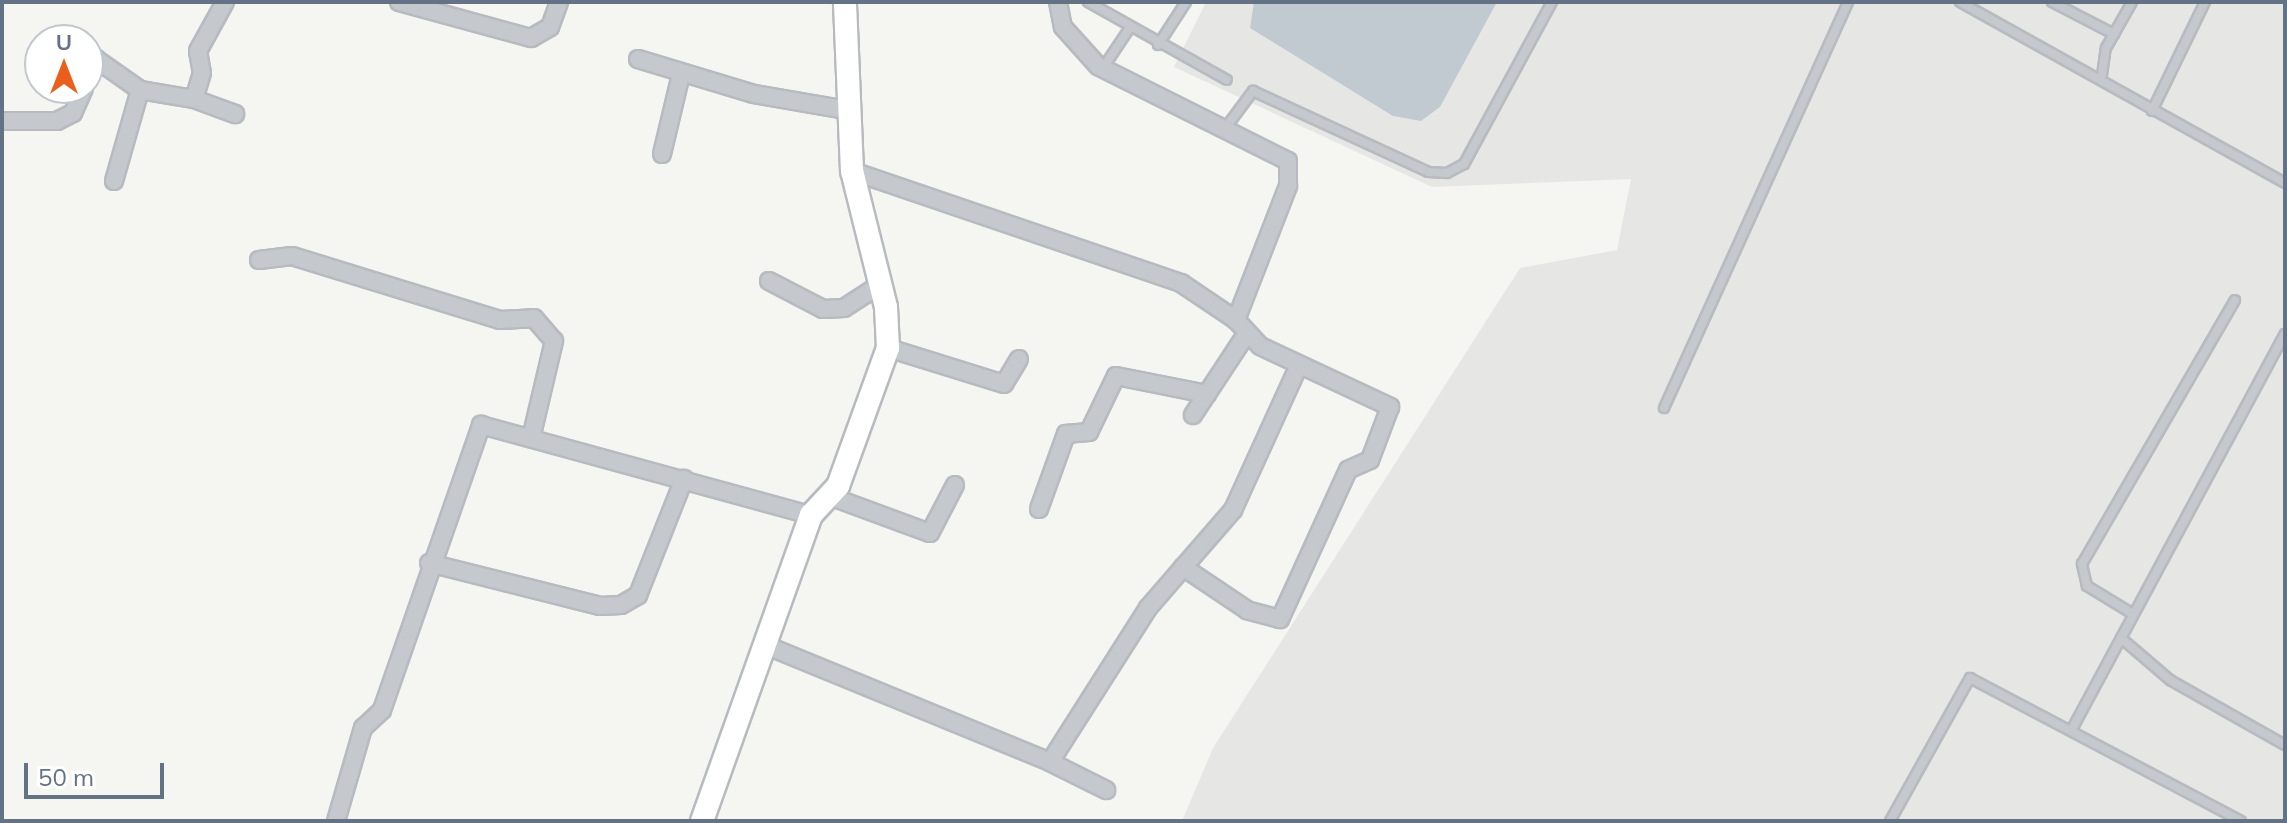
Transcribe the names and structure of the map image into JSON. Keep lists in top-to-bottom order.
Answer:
{
  "scale_bar": "50 m",
  "north": "top"
}
